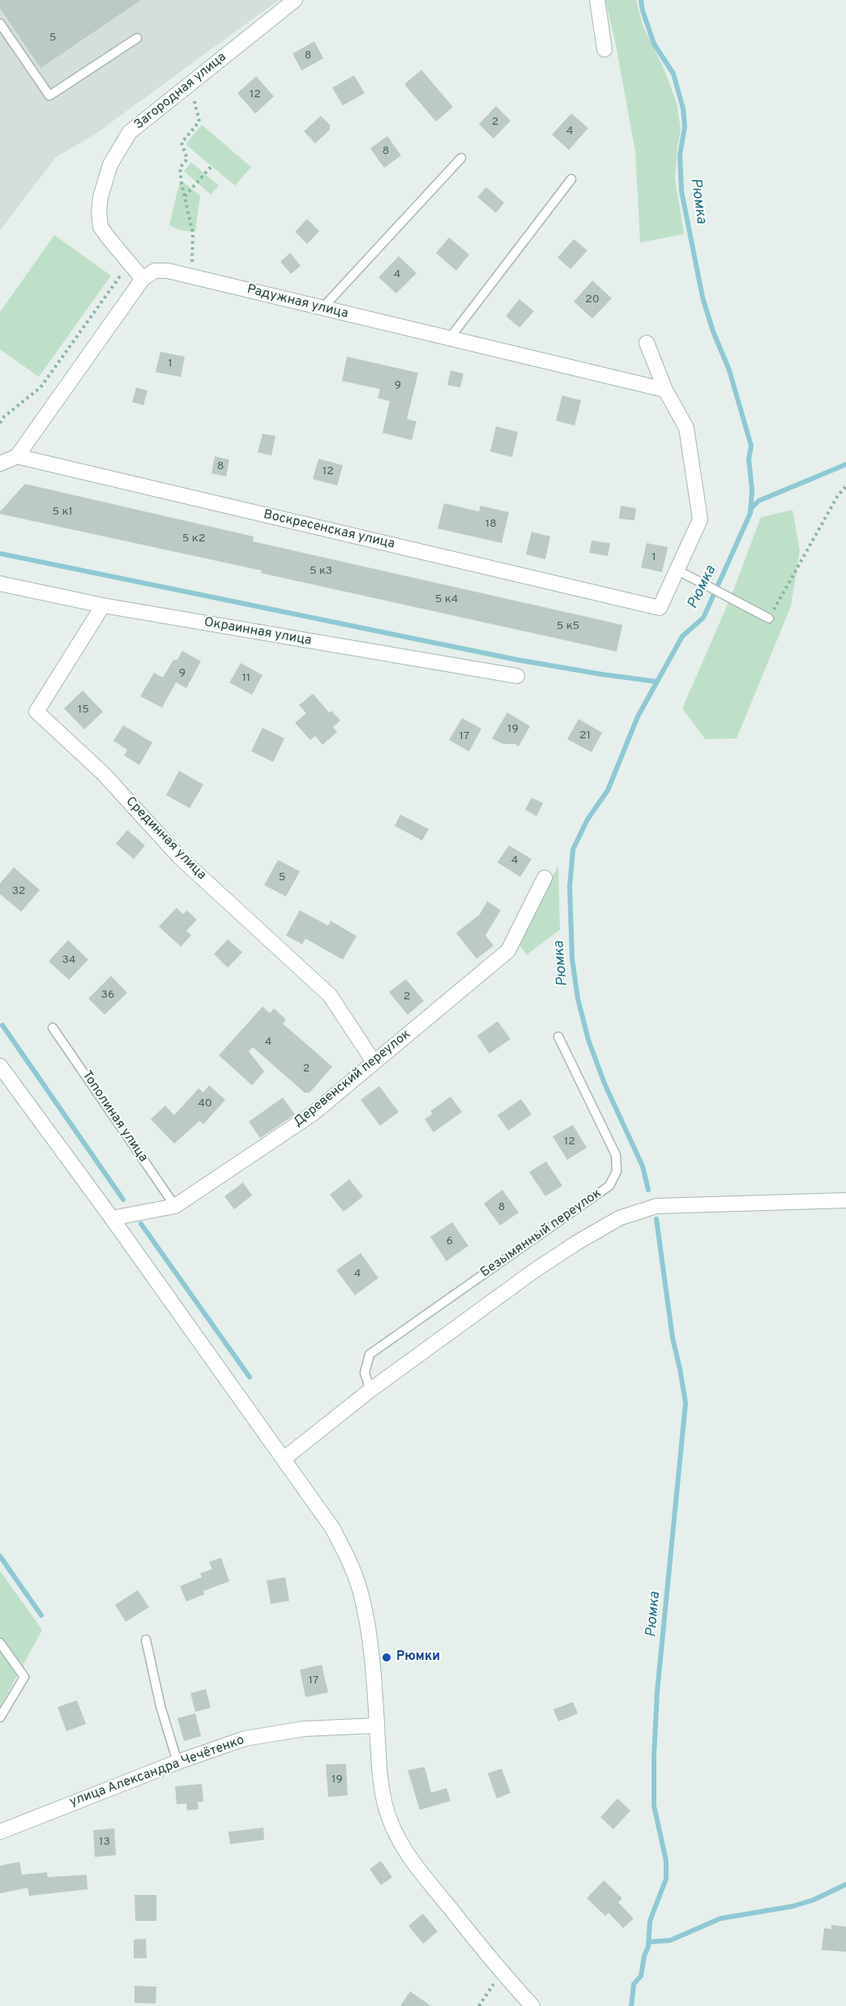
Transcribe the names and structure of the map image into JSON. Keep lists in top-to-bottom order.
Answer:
{
  "streets": {
    "street": [
      "Загородная улица",
      "Радужная улица",
      "Воскресенская улица",
      "Окраинная улица",
      "Срединная улица",
      "Деревенский переулок",
      "улица Александра Чечётенко"
    ],
    "lane": ["Тополиная улица", "Безымянный переулок"]
  },
  "crossings": [
    ["Загородная улица", "Радужная улица"],
    ["Окраинная улица", "Срединная улица"],
    ["Срединная улица", "Деревенский переулок"],
    ["Деревенский переулок", "Тополиная улица"]
  ],
  "water": ["Рюмка"],
  "places": ["Рюмки"],
  "house_numbers": [
    "5",
    "8",
    "12",
    "2",
    "4",
    "8",
    "4",
    "20",
    "1",
    "9",
    "8",
    "12",
    "5 к1",
    "18",
    "5 к2",
    "1",
    "5 к3",
    "5 к4",
    "5 к5",
    "9",
    "11",
    "15",
    "19",
    "21",
    "17",
    "4",
    "5",
    "32",
    "34",
    "36",
    "2",
    "4",
    "2",
    "40",
    "12",
    "8",
    "6",
    "4",
    "17",
    "19",
    "13"
  ]
}
